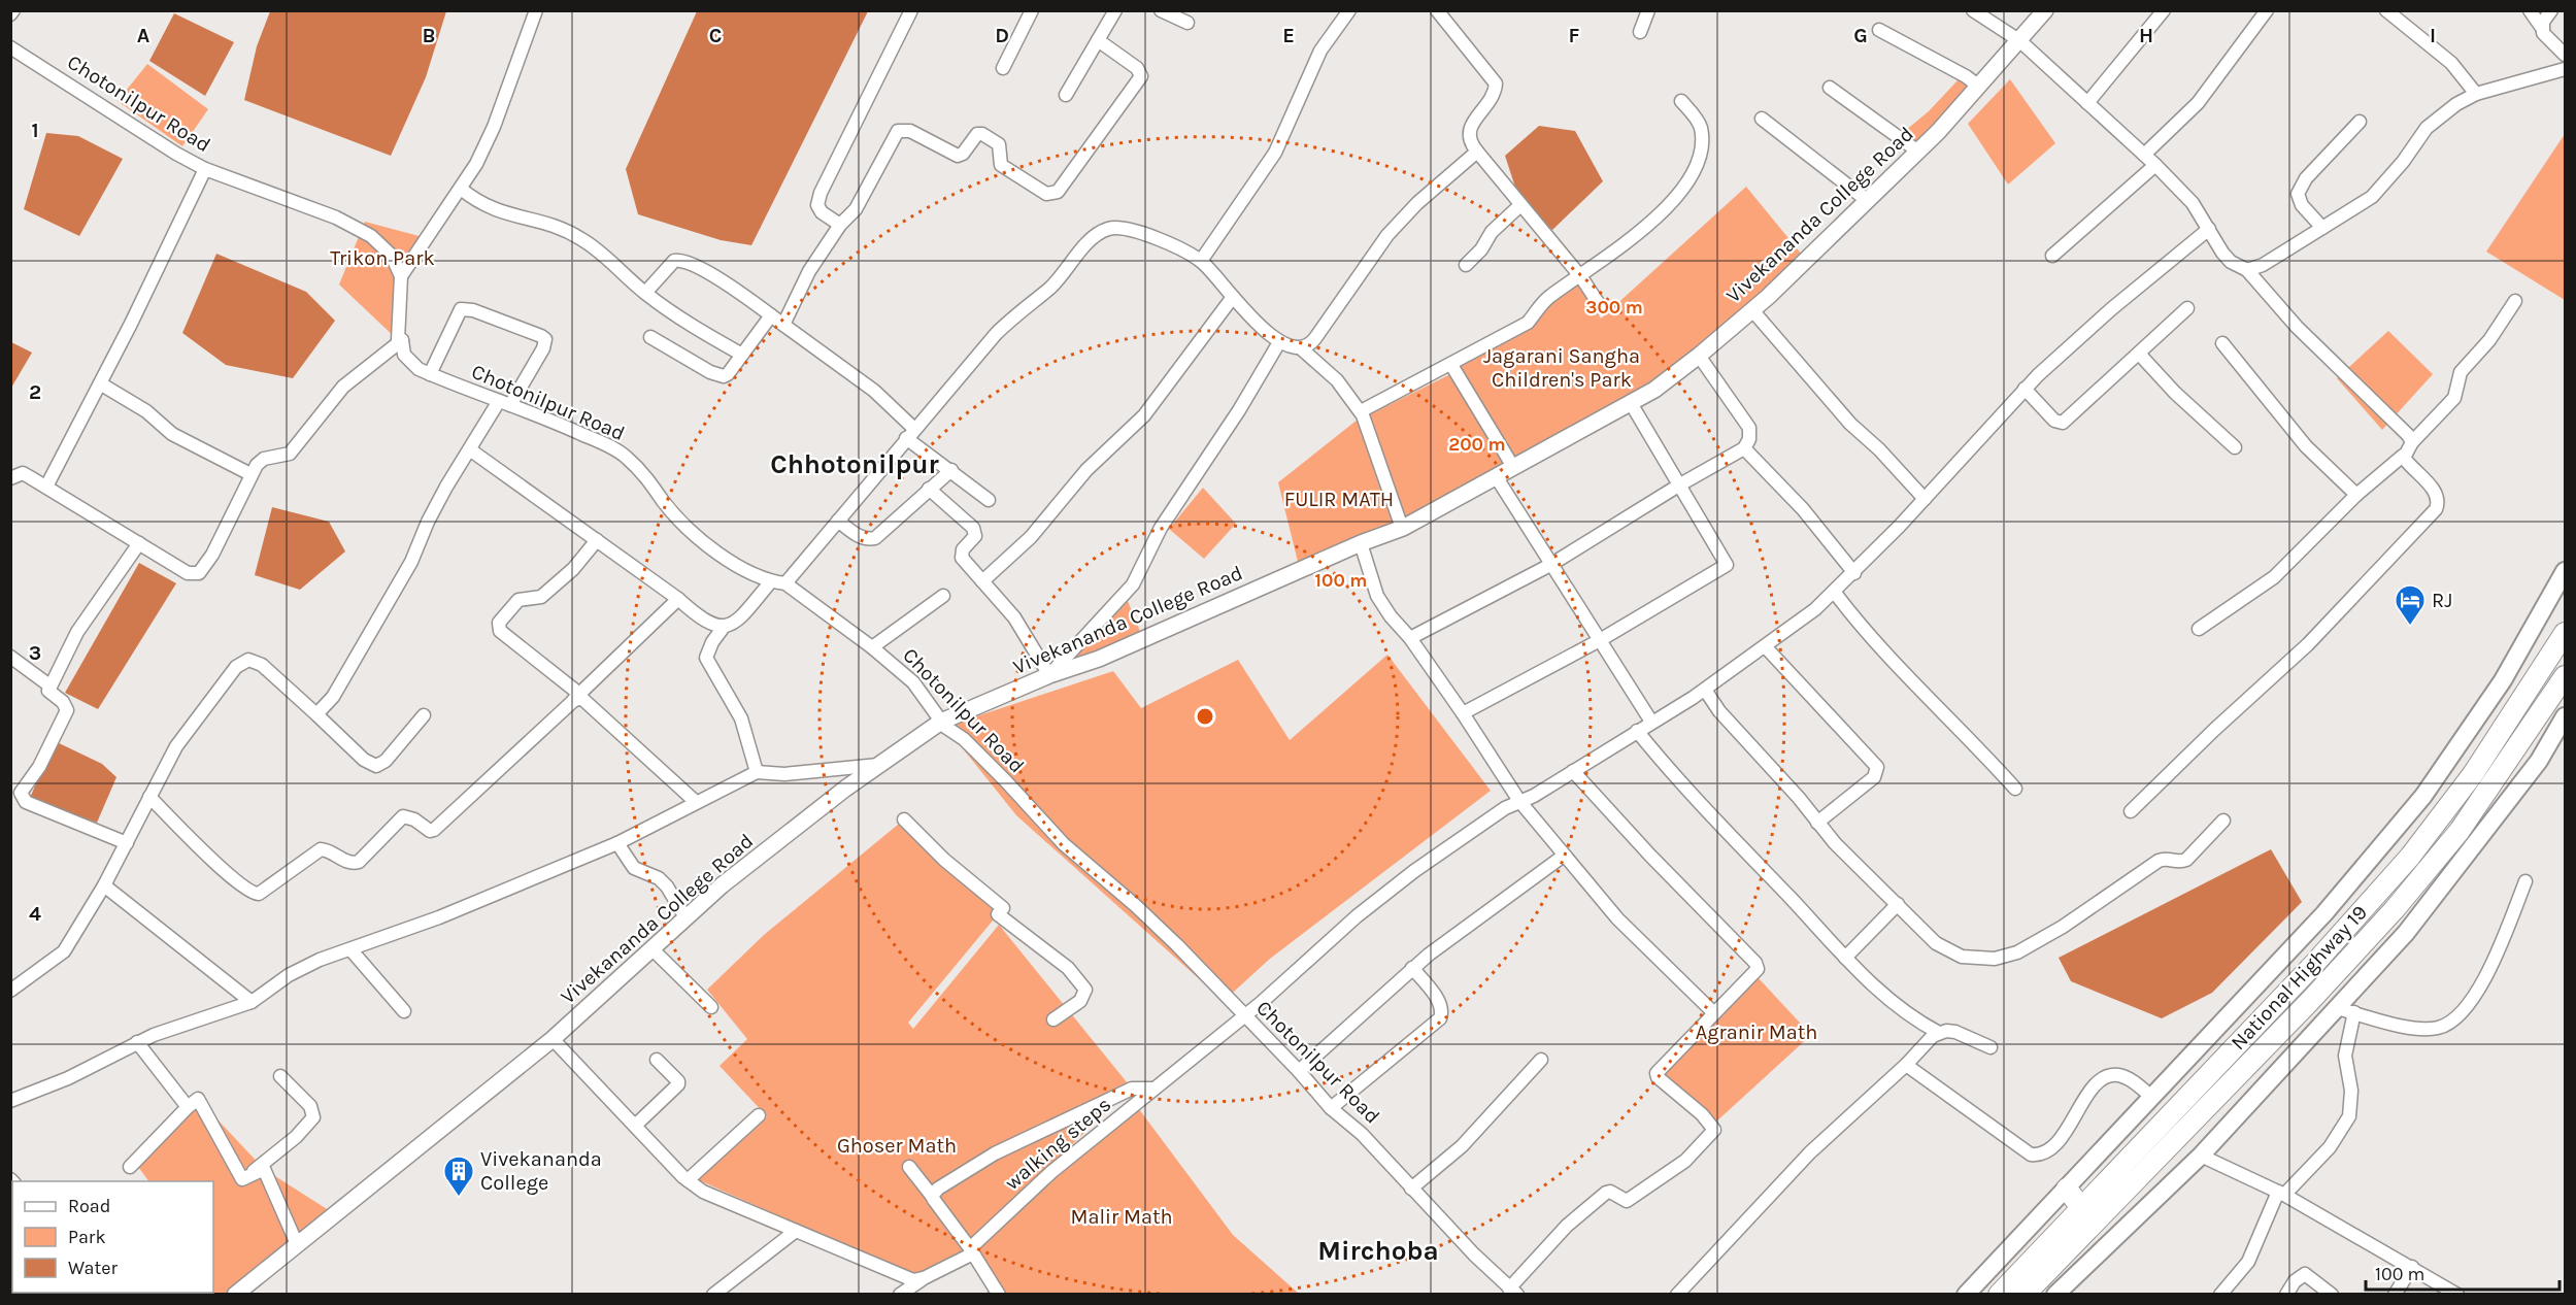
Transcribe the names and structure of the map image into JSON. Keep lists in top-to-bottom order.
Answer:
{
  "streets": {
    "highway": ["National Highway 19"],
    "street": ["Chotonilpur Road", "Vivekananda College Road", "walking steps"]
  },
  "crossings": [
    ["Chotonilpur Road", "Vivekananda College Road"],
    ["Chotonilpur Road", "walking steps"]
  ],
  "districts": ["Chhotonilpur", "Mirchoba"],
  "parks": [
    "Trikon Park",
    "Jagarani Sangha Children's Park",
    "FULIR MATH",
    "Agranir Math",
    "Ghoser Math",
    "Malir Math"
  ],
  "places": {
    "hotel": ["RJ"],
    "building": ["Vivekananda College"]
  },
  "legend": ["Road", "Park", "Water"],
  "scale_bar": "100 m",
  "grid": {
    "columns": [
      "A",
      "B",
      "C",
      "D",
      "E",
      "F",
      "G",
      "H",
      "I"
    ],
    "rows": [
      "1",
      "2",
      "3",
      "4"
    ]
  },
  "rings": ["300 m", "200 m", "100 m"]
}
